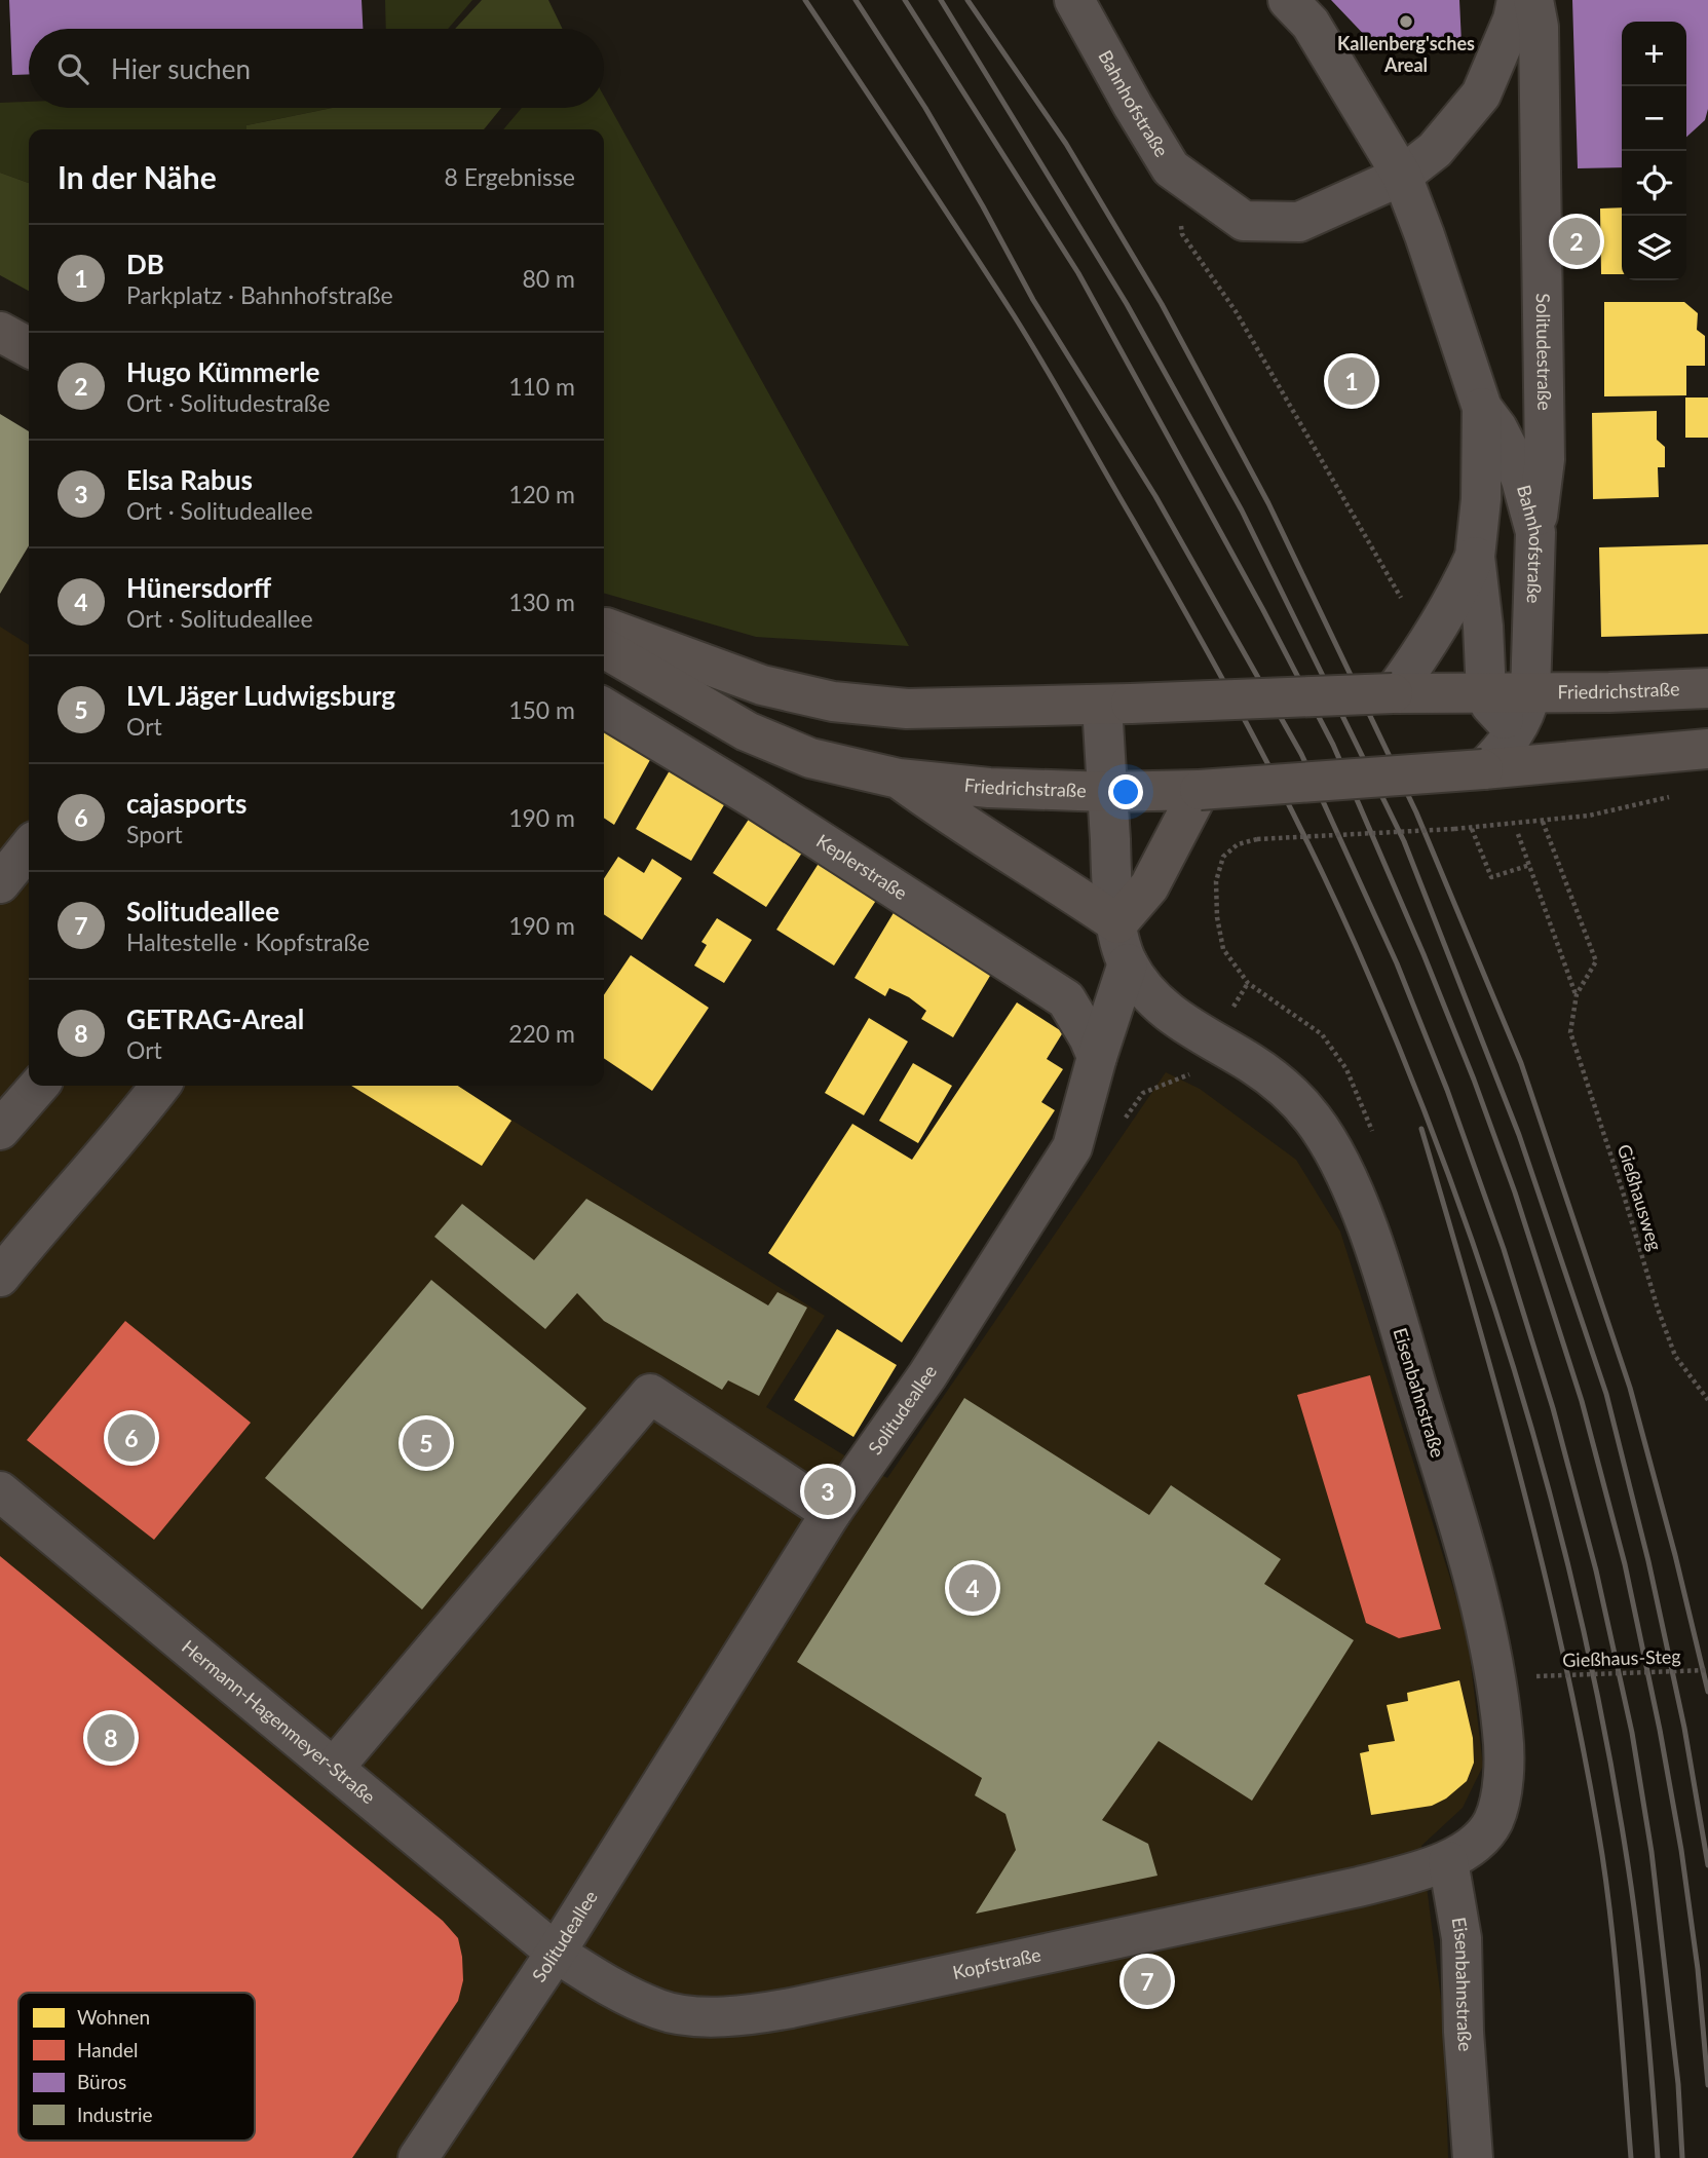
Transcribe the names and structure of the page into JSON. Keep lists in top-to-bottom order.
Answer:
{
  "streets": {
    "main road": ["Friedrichstraße"],
    "street": [
      "Bahnhofstraße",
      "Solitudestraße",
      "Keplerstraße",
      "Eisenbahnstraße",
      "Solitudeallee",
      "Hermann-Hagenmeyer-Straße",
      "Kopfstraße"
    ],
    "path": ["Gießhausweg", "Gießhaus-Steg"]
  },
  "crossings": [
    ["Bahnhofstraße", "Solitudestraße"],
    ["Bahnhofstraße", "Friedrichstraße"],
    ["Friedrichstraße", "Eisenbahnstraße"],
    ["Keplerstraße", "Solitudeallee"],
    ["Eisenbahnstraße", "Solitudeallee"],
    ["Eisenbahnstraße", "Kopfstraße"],
    ["Solitudeallee", "Hermann-Hagenmeyer-Straße"],
    ["Solitudeallee", "Kopfstraße"],
    ["Hermann-Hagenmeyer-Straße", "Kopfstraße"]
  ],
  "places": ["Kallenberg'sches Areal"],
  "legend": [
    "Wohnen",
    "Handel",
    "Büros",
    "Industrie"
  ],
  "page": {
    "map_buttons": ["+", "−"],
    "search": "Hier suchen",
    "heading": ["In der Nähe", "8 Ergebnisse"],
    "pins": [
      "2",
      "1",
      "6",
      "5",
      "3",
      "4",
      "8",
      "7"
    ],
    "list": [
      {
        "mark": "1",
        "name": "DB",
        "note": "Parkplatz · Bahnhofstraße",
        "value": "80 m"
      },
      {
        "mark": "2",
        "name": "Hugo Kümmerle",
        "note": "Ort · Solitudestraße",
        "value": "110 m"
      },
      {
        "mark": "3",
        "name": "Elsa Rabus",
        "note": "Ort · Solitudeallee",
        "value": "120 m"
      },
      {
        "mark": "4",
        "name": "Hünersdorff",
        "note": "Ort · Solitudeallee",
        "value": "130 m"
      },
      {
        "mark": "5",
        "name": "LVL Jäger Ludwigsburg",
        "note": "Ort",
        "value": "150 m"
      },
      {
        "mark": "6",
        "name": "cajasports",
        "note": "Sport",
        "value": "190 m"
      },
      {
        "mark": "7",
        "name": "Solitudeallee",
        "note": "Haltestelle · Kopfstraße",
        "value": "190 m"
      },
      {
        "mark": "8",
        "name": "GETRAG-Areal",
        "note": "Ort",
        "value": "220 m"
      }
    ]
  }
}
